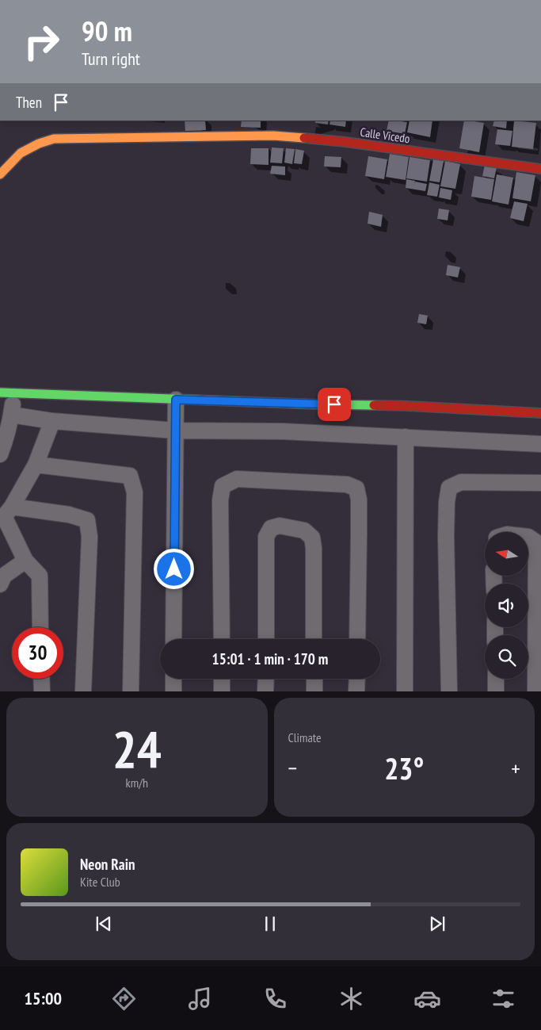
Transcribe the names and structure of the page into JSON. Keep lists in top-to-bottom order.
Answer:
{
  "streets": {
    "street": ["Calle Vicedo"]
  },
  "north": "left",
  "page": {
    "turn": ["90 m", "Turn right"],
    "then": "Then",
    "limit": "30",
    "trip": "15:01 · 1 min · 170 m",
    "tile": [
      ["24", "km/h"],
      "Climate"
    ],
    "heat": ["−", "23°", "+"],
    "song": ["Neon Rain", "Kite Club"],
    "tabs": "15:00"
  }
}
